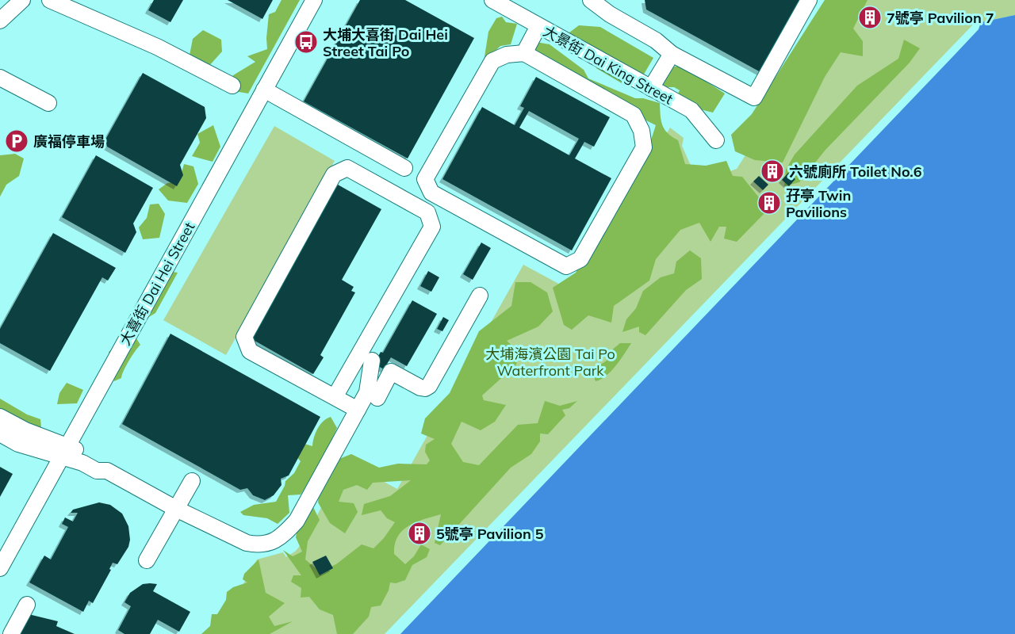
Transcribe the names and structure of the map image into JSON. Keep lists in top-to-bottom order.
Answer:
{
  "streets": {
    "street": ["大景街 Dai King Street", "大喜街 Dai Hei Street"]
  },
  "parks": ["大埔海濱公園 Tai Po Waterfront Park"],
  "places": {
    "building": [
      "7號亭 Pavilion 7",
      "六號廁所 Toilet No.6",
      "孖亭 Twin Pavilions",
      "5號亭 Pavilion 5"
    ],
    "bus stop": ["大埔大喜街 Dai Hei Street Tai Po"],
    "parking": ["廣福停車場"]
  }
}
